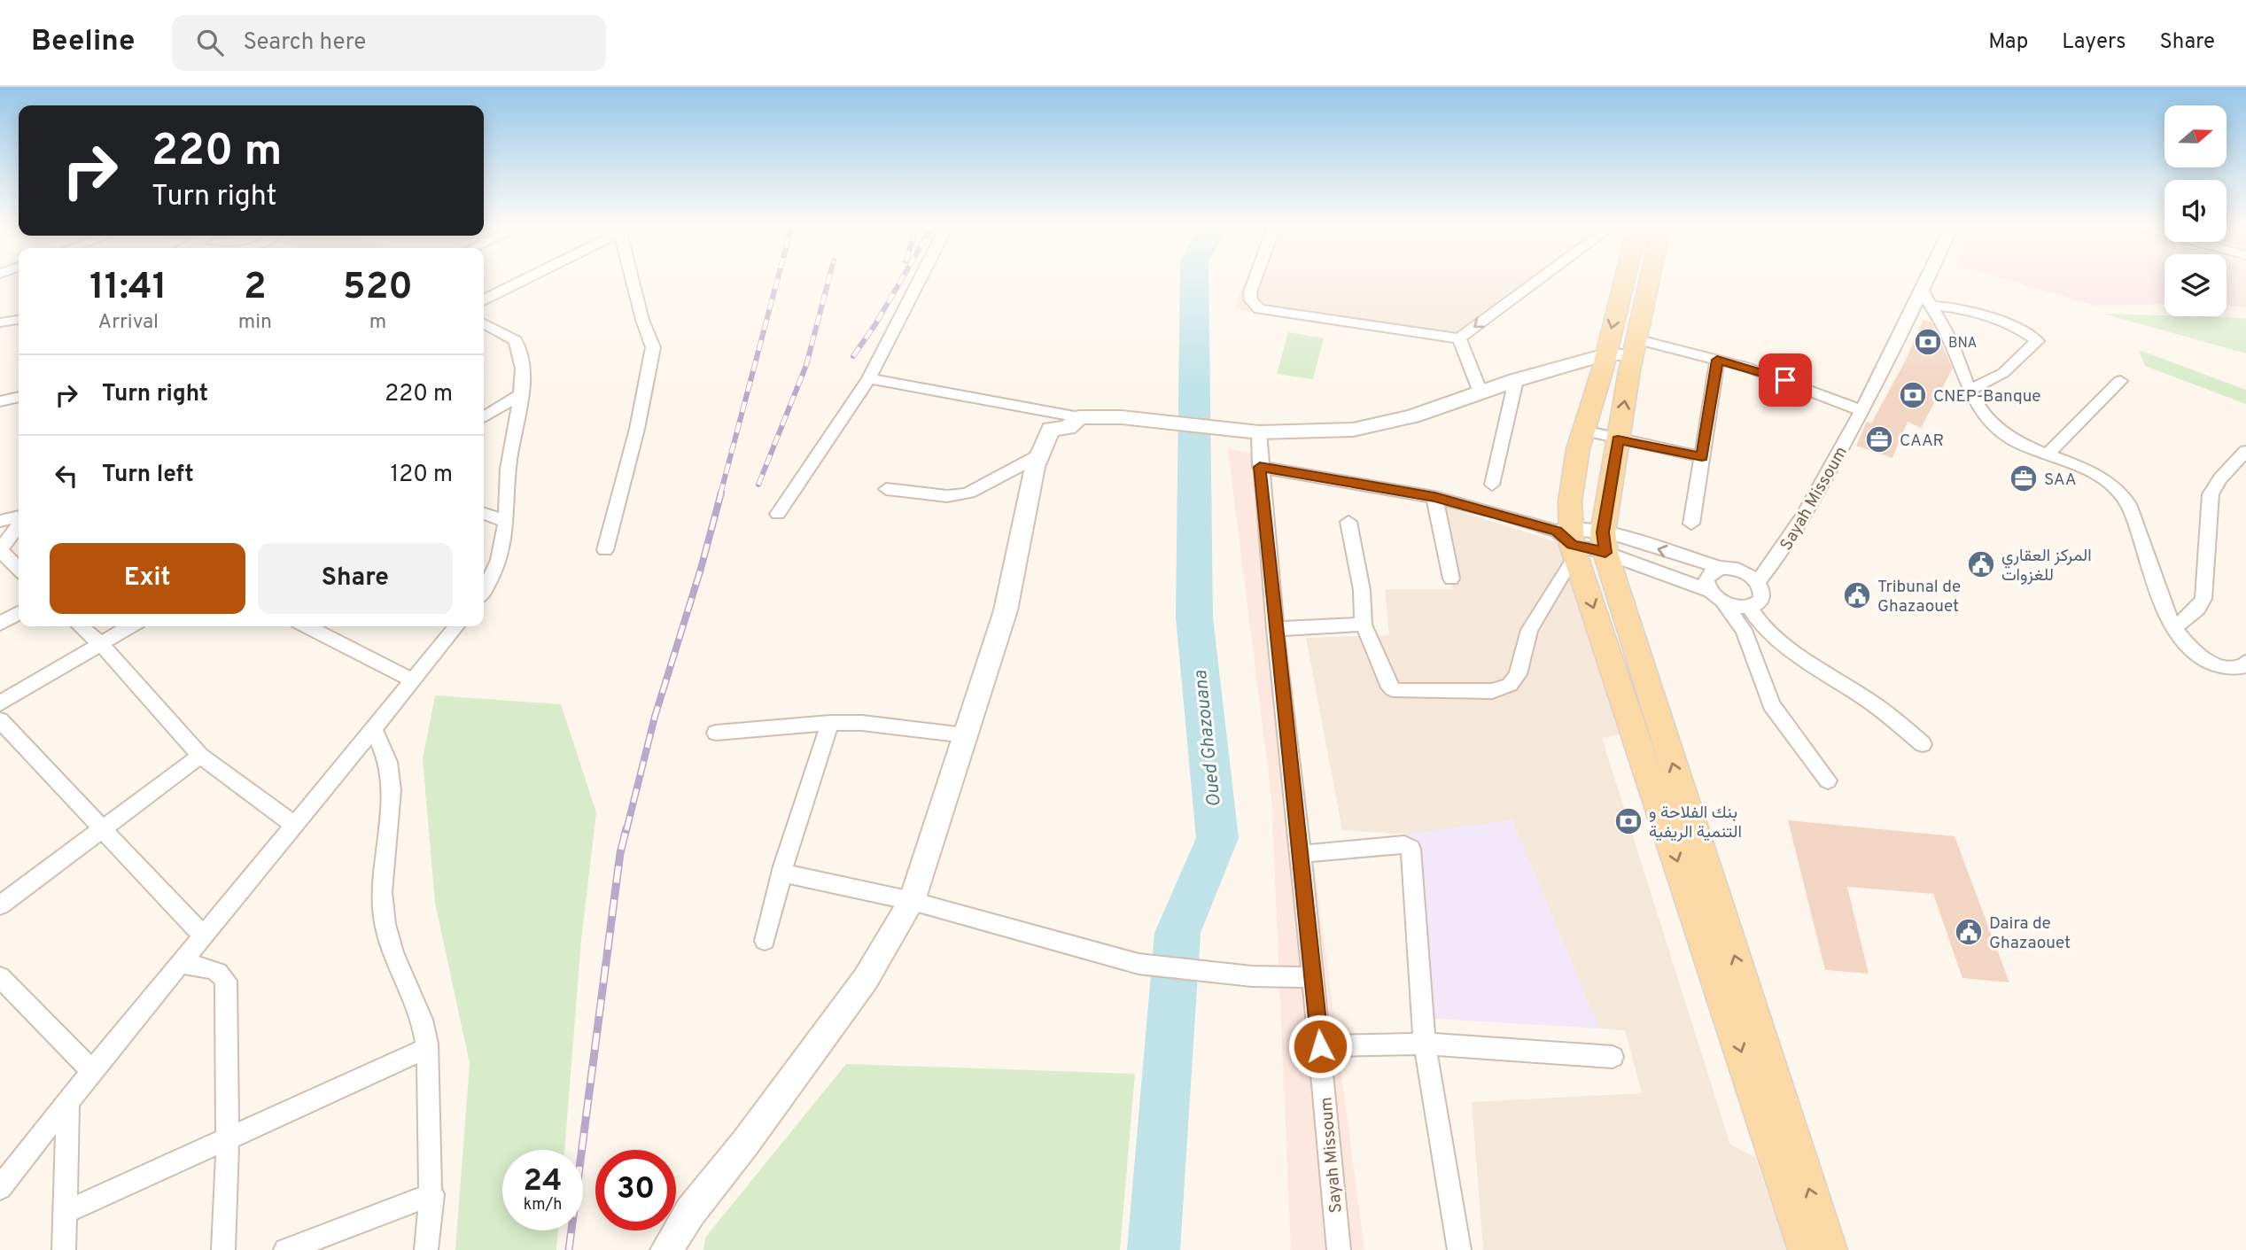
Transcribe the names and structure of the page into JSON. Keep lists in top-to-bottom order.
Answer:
{
  "streets": {
    "street": ["Sayah Missoum"]
  },
  "water": ["Oued Ghazouana"],
  "places": {
    "bank": ["BNA", "CNEP-Banque", "بنك الفلاحة و التنمية الريفية"],
    "office": ["CAAR", "SAA"],
    "public building": ["المركز العقاري للغزوات", "Tribunal de Ghazaouet", "Daira de Ghazaouet"]
  },
  "north": "right",
  "page": {
    "header": "Beeline",
    "search": "Search here",
    "nav": ["Map", "Layers", "Share"],
    "turn": ["220 m", "Turn right"],
    "eta": [
      "11:41",
      "Arrival",
      "2",
      "min",
      "520",
      "m"
    ],
    "list": [
      {
        "name": "Turn right",
        "value": "220 m"
      },
      {
        "name": "Turn left",
        "value": "120 m"
      }
    ],
    "buttons": ["Exit", "Share"],
    "speed": "24 km/h",
    "limit": "30"
  }
}
